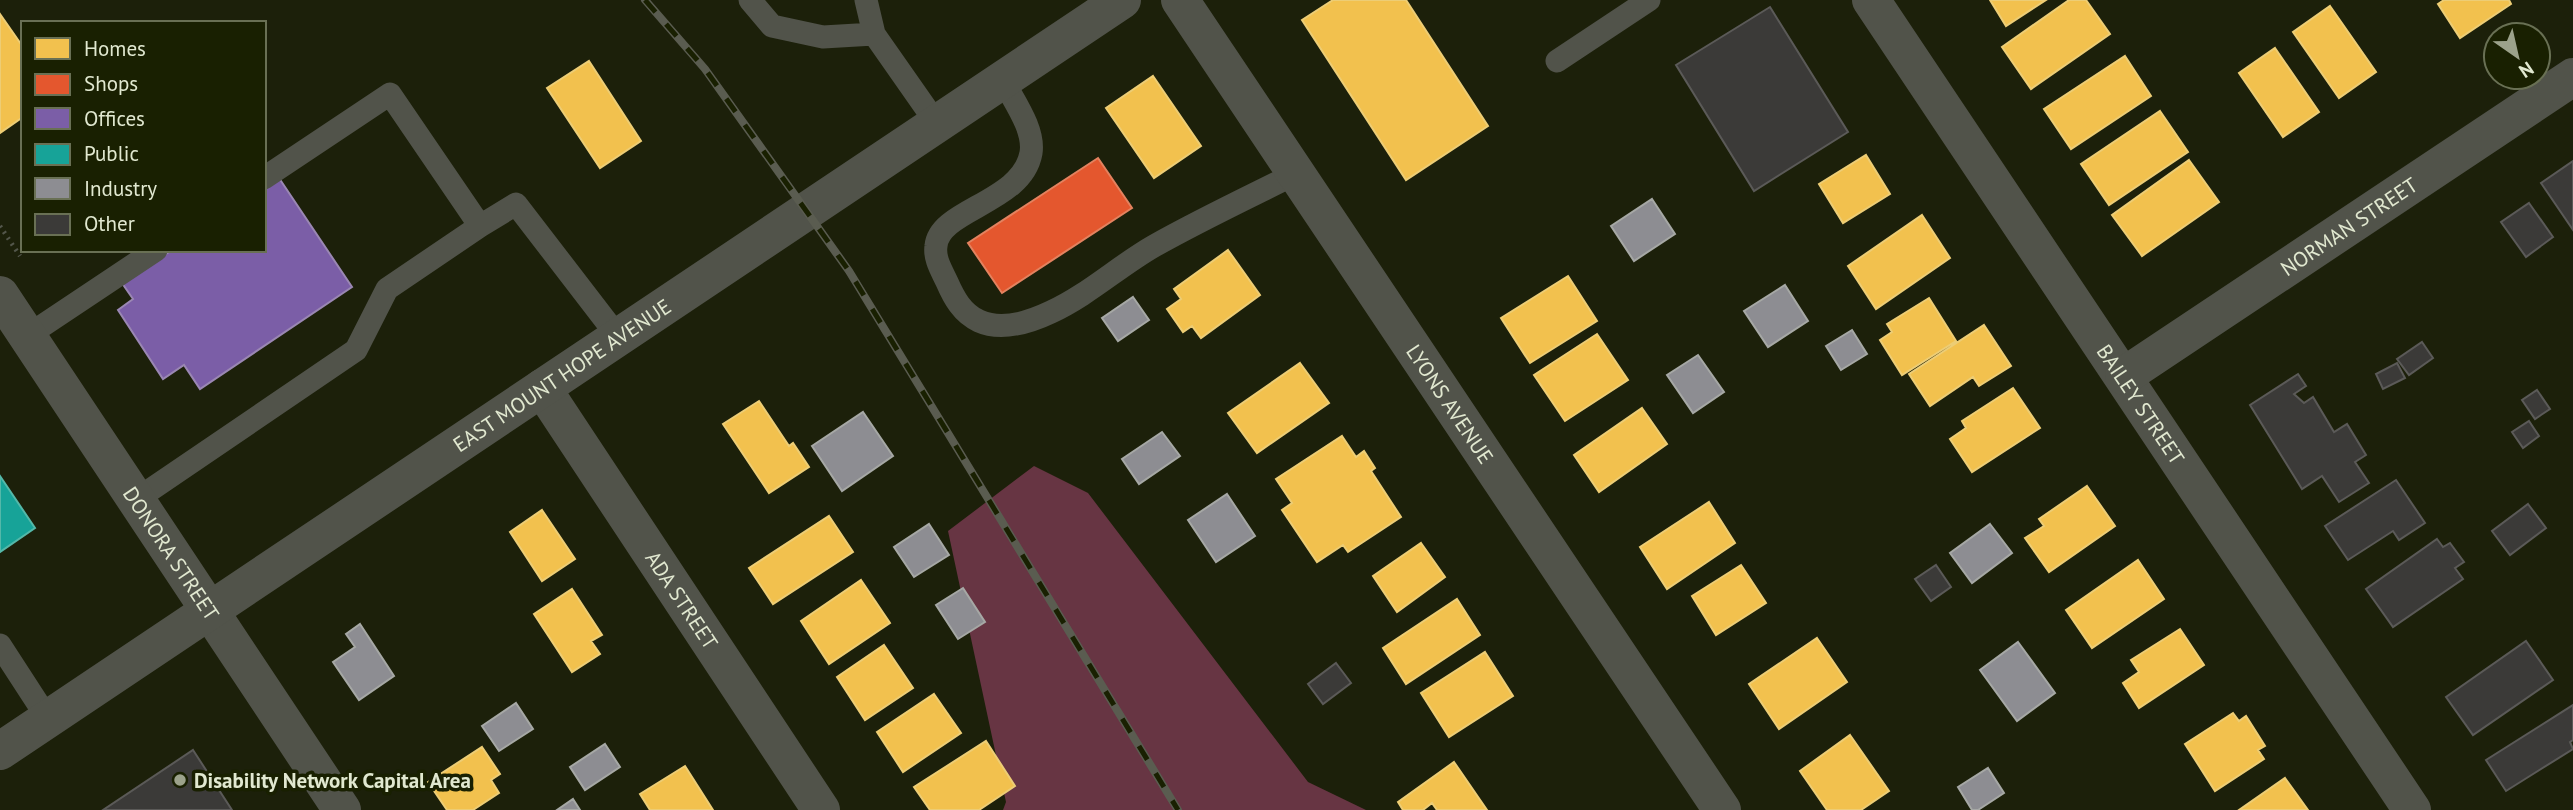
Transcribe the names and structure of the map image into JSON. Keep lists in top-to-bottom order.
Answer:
{
  "streets": {
    "street": [
      "NORMAN STREET",
      "EAST MOUNT HOPE AVENUE",
      "LYONS AVENUE",
      "BAILEY STREET",
      "DONORA STREET",
      "ADA STREET"
    ]
  },
  "crossings": [
    ["NORMAN STREET", "BAILEY STREET"],
    ["EAST MOUNT HOPE AVENUE", "DONORA STREET"],
    ["EAST MOUNT HOPE AVENUE", "ADA STREET"]
  ],
  "places": ["Disability Network Capital Area"],
  "legend": [
    "Homes",
    "Shops",
    "Offices",
    "Public",
    "Industry",
    "Other"
  ],
  "north": "bottom right"
}
